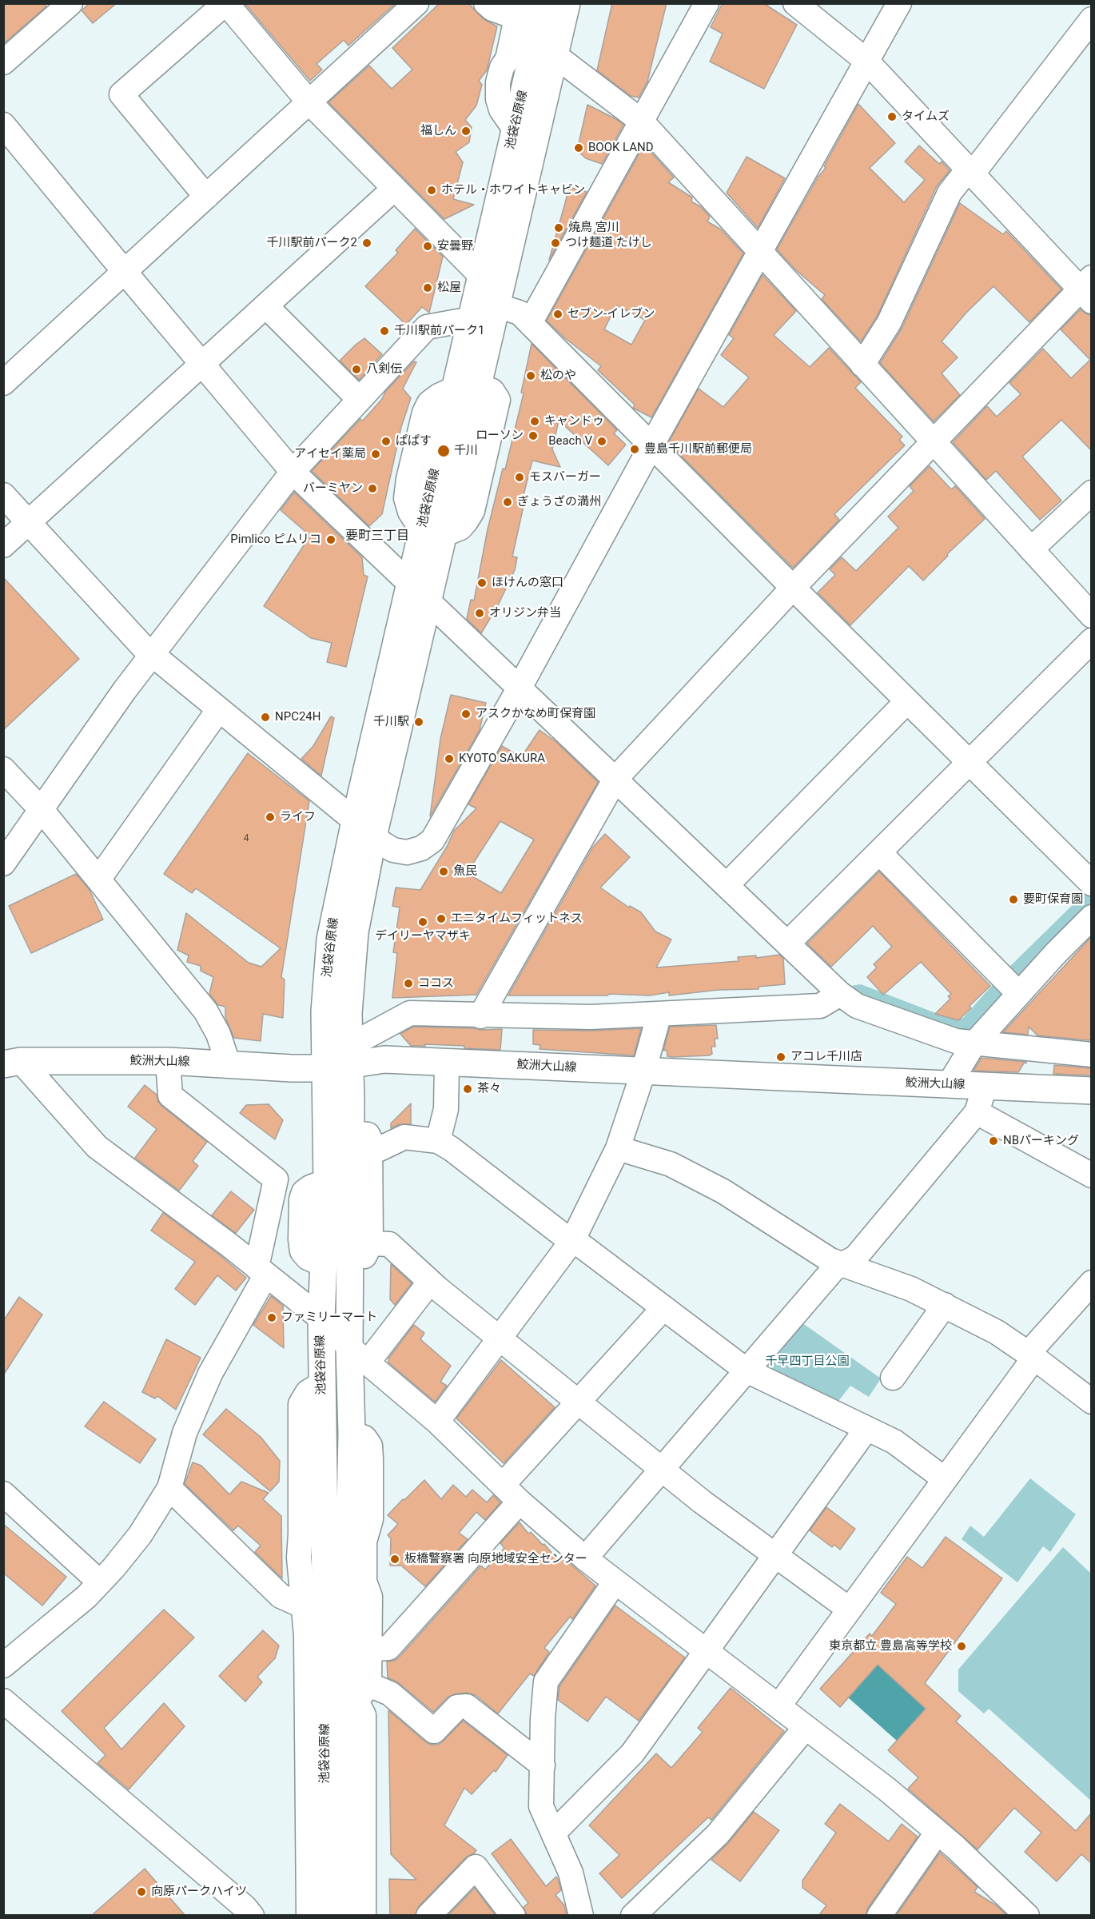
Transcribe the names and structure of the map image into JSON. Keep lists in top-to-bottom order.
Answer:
{
  "streets": {
    "main road": ["池袋谷原線", "鮫洲大山線"]
  },
  "crossings": [
    ["池袋谷原線", "鮫洲大山線"]
  ],
  "districts": ["要町三丁目"],
  "parks": ["千早四丁目公園"],
  "places": [
    "タイムズ",
    "福しん",
    "BOOK LAND",
    "ホテル・ホワイトキャビン",
    "焼鳥 宮川",
    "千川駅前パーク2",
    "つけ麺道 たけし",
    "安曇野",
    "松屋",
    "セブン-イレブン",
    "千川駅前パーク1",
    "八剣伝",
    "松のや",
    "キャンドゥ",
    "ローソン",
    "ぱぱす",
    "Beach V",
    "豊島千川駅前郵便局",
    "千川",
    "アイセイ薬局",
    "モスバーガー",
    "バーミヤン",
    "ぎょうざの満州",
    "Pimlico ピムリコ",
    "ほけんの窓口",
    "オリジン弁当",
    "アスクかなめ町保育園",
    "NPC24H",
    "千川駅",
    "KYOTO SAKURA",
    "ライフ",
    "魚民",
    "要町保育園",
    "エニタイムフィットネス",
    "デイリーヤマザキ",
    "ココス",
    "アコレ千川店",
    "茶々",
    "NBパーキング",
    "ファミリーマート",
    "板橋警察署 向原地域安全センター",
    "東京都立 豊島高等学校",
    "向原パークハイツ"
  ],
  "house_numbers": ["4"]
}
